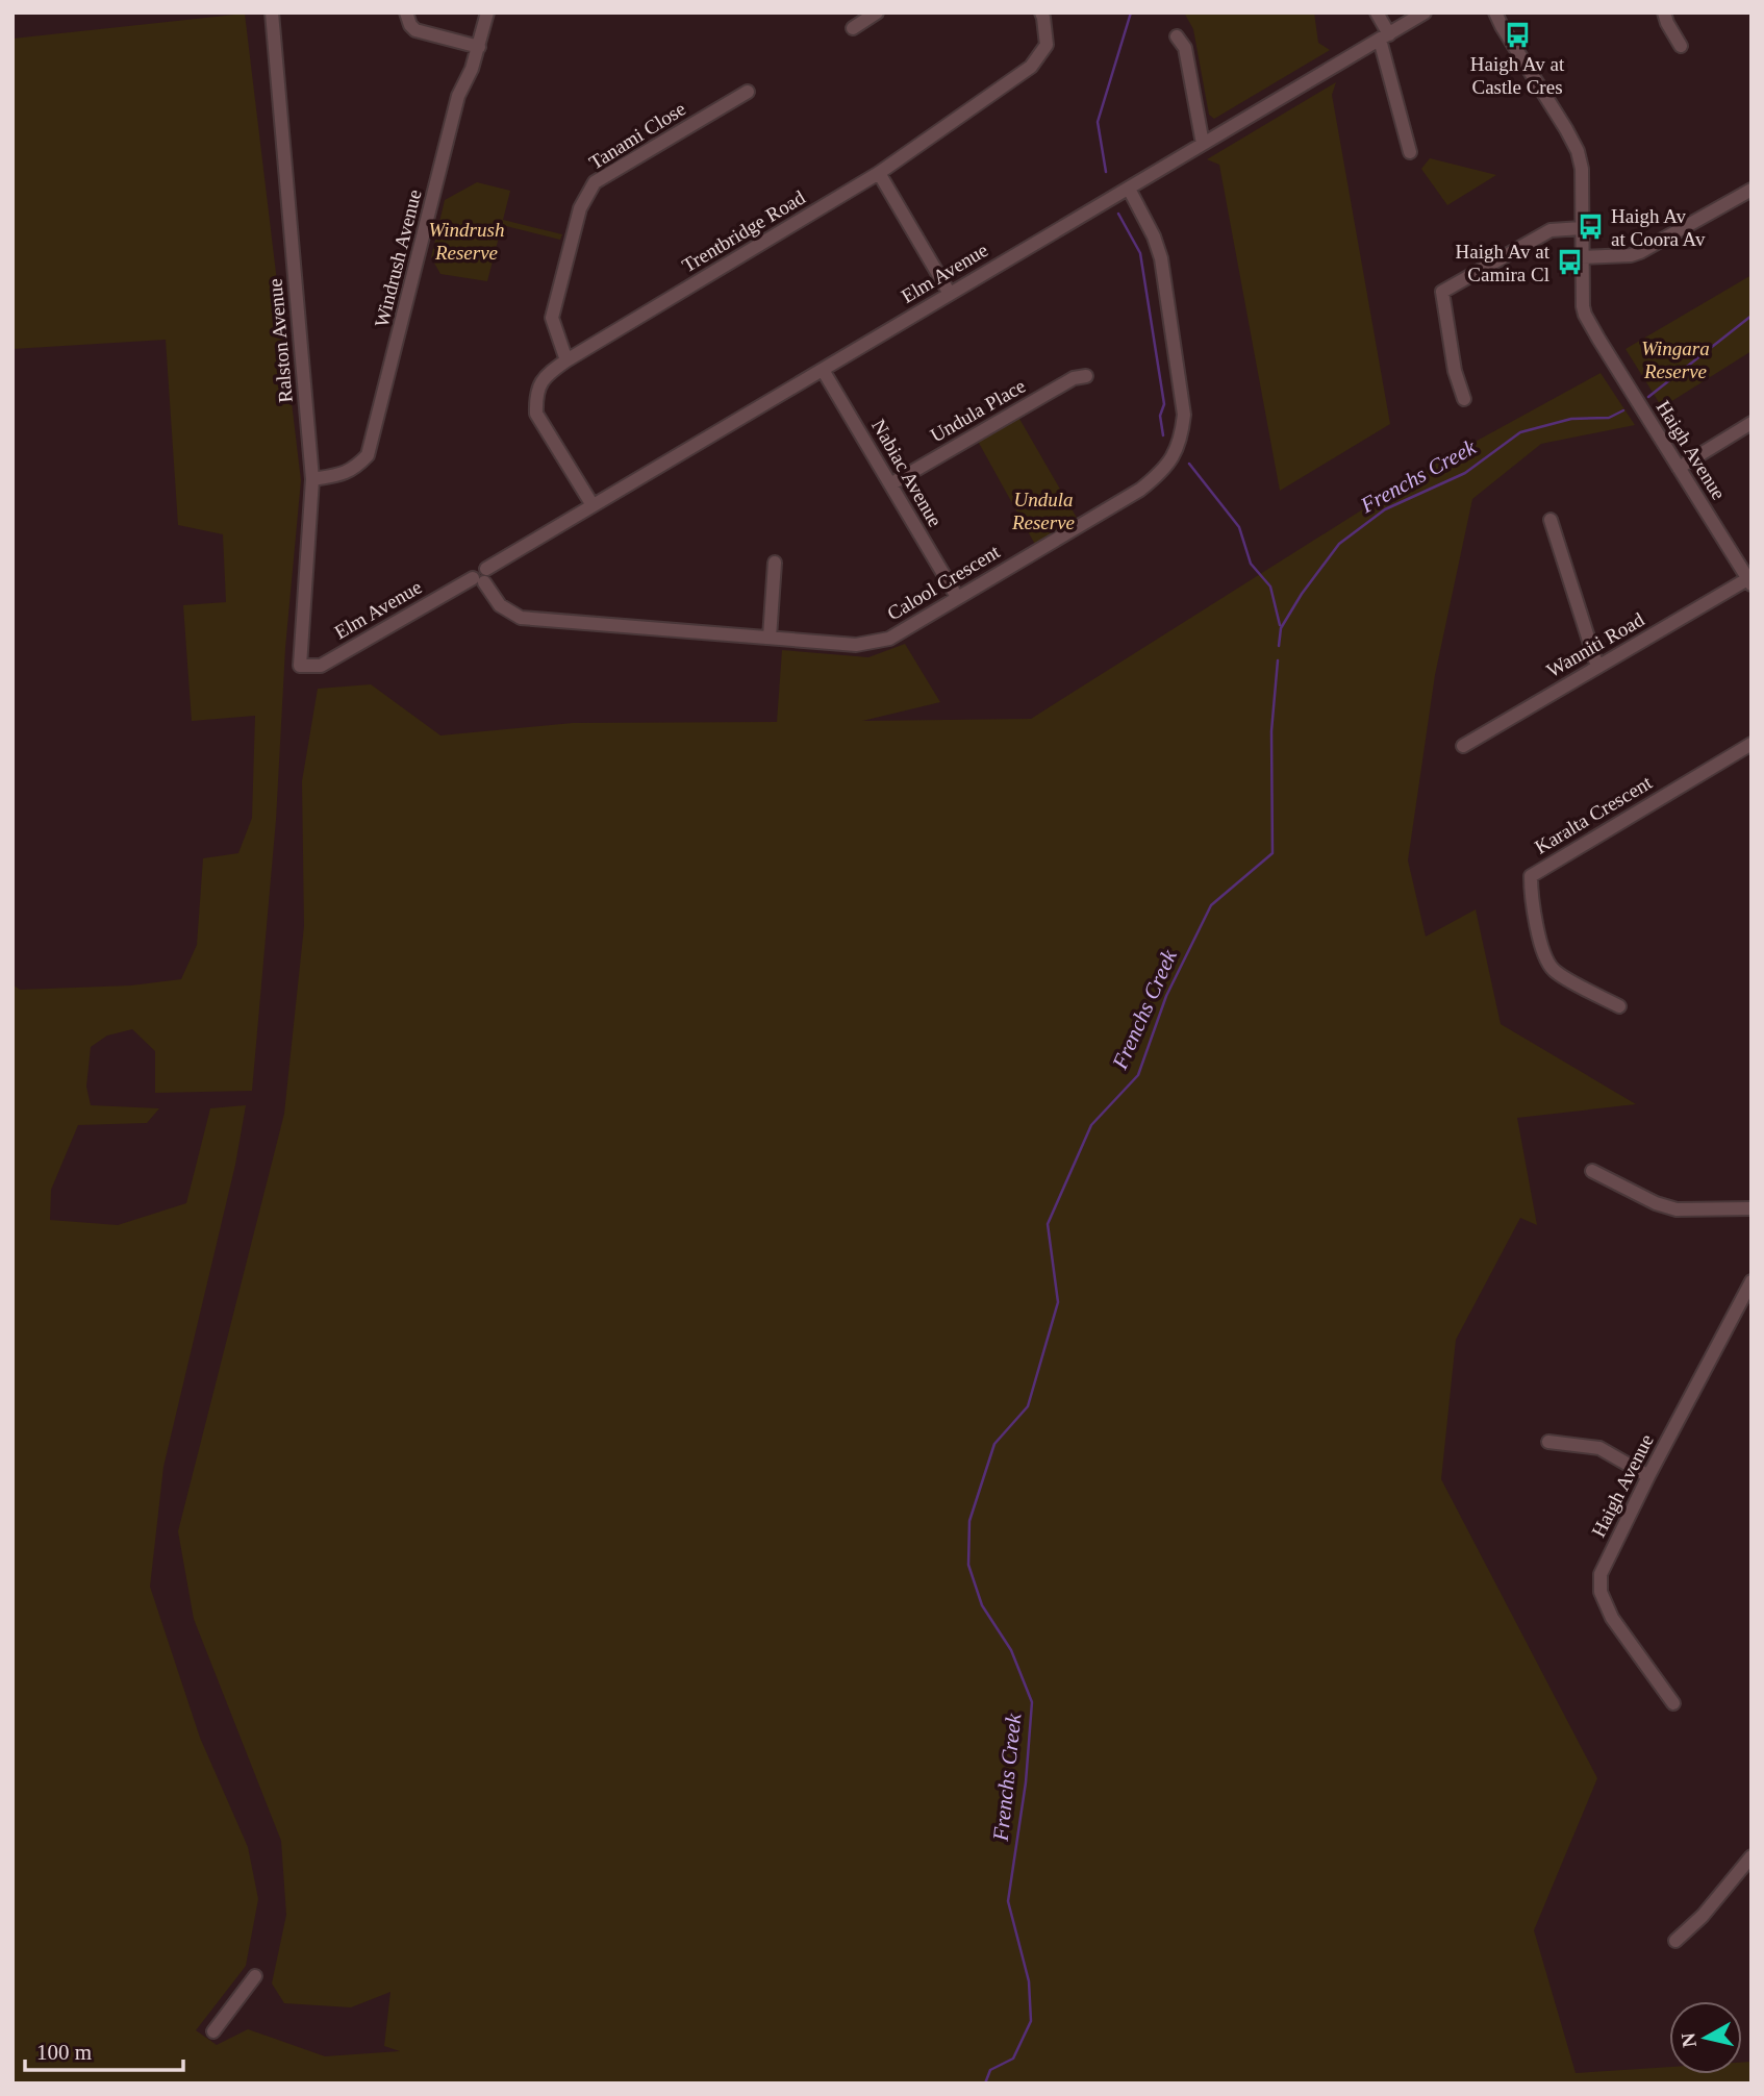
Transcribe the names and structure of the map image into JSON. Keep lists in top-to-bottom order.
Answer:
{
  "streets": {
    "street": [
      "Tanami Close",
      "Trentbridge Road",
      "Windrush Avenue",
      "Elm Avenue",
      "Ralston Avenue",
      "Undula Place",
      "Haigh Avenue",
      "Nabiac Avenue",
      "Calool Crescent",
      "Wanniti Road",
      "Karalta Crescent"
    ]
  },
  "crossings": [
    ["Tanami Close", "Trentbridge Road"],
    ["Trentbridge Road", "Elm Avenue"],
    ["Windrush Avenue", "Ralston Avenue"],
    ["Elm Avenue", "Ralston Avenue"],
    ["Elm Avenue", "Nabiac Avenue"],
    ["Elm Avenue", "Calool Crescent"],
    ["Undula Place", "Nabiac Avenue"],
    ["Haigh Avenue", "Wanniti Road"],
    ["Nabiac Avenue", "Calool Crescent"]
  ],
  "water": ["Frenchs Creek"],
  "parks": ["Windrush Reserve", "Wingara Reserve", "Undula Reserve"],
  "places": {
    "bus stop": ["Haigh Av at Castle Cres", "Haigh Av at Coora Av", "Haigh Av at Camira Cl"]
  },
  "scale_bar": "100 m",
  "north": "left"
}
